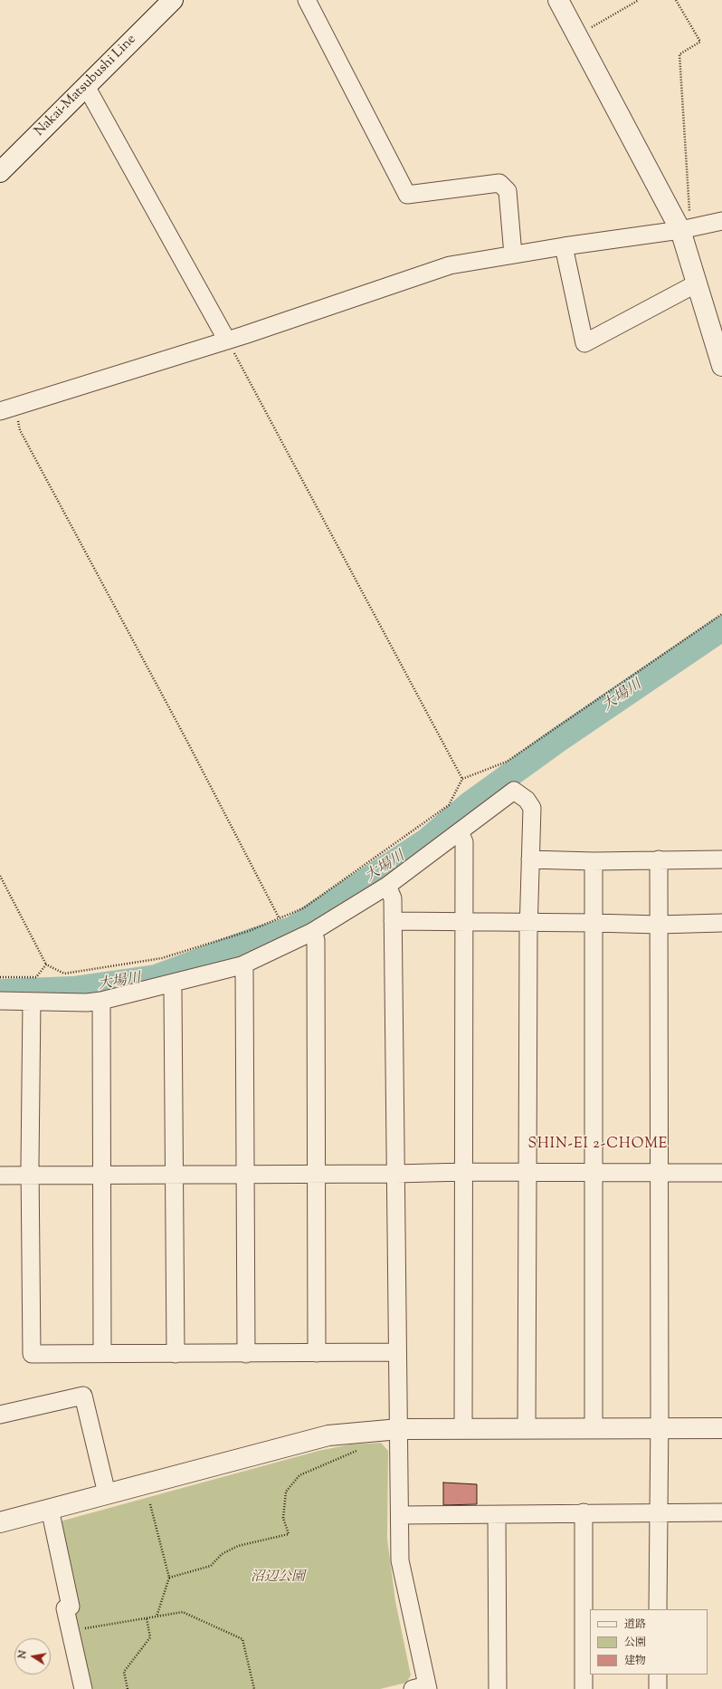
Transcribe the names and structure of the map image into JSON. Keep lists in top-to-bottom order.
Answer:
{
  "streets": {
    "street": ["Nakai-Matsubushi Line"]
  },
  "districts": ["SHIN-EI 2-CHOME"],
  "water": ["大場川"],
  "parks": ["沼辺公園"],
  "legend": ["道路", "公園", "建物"],
  "north": "left"
}
